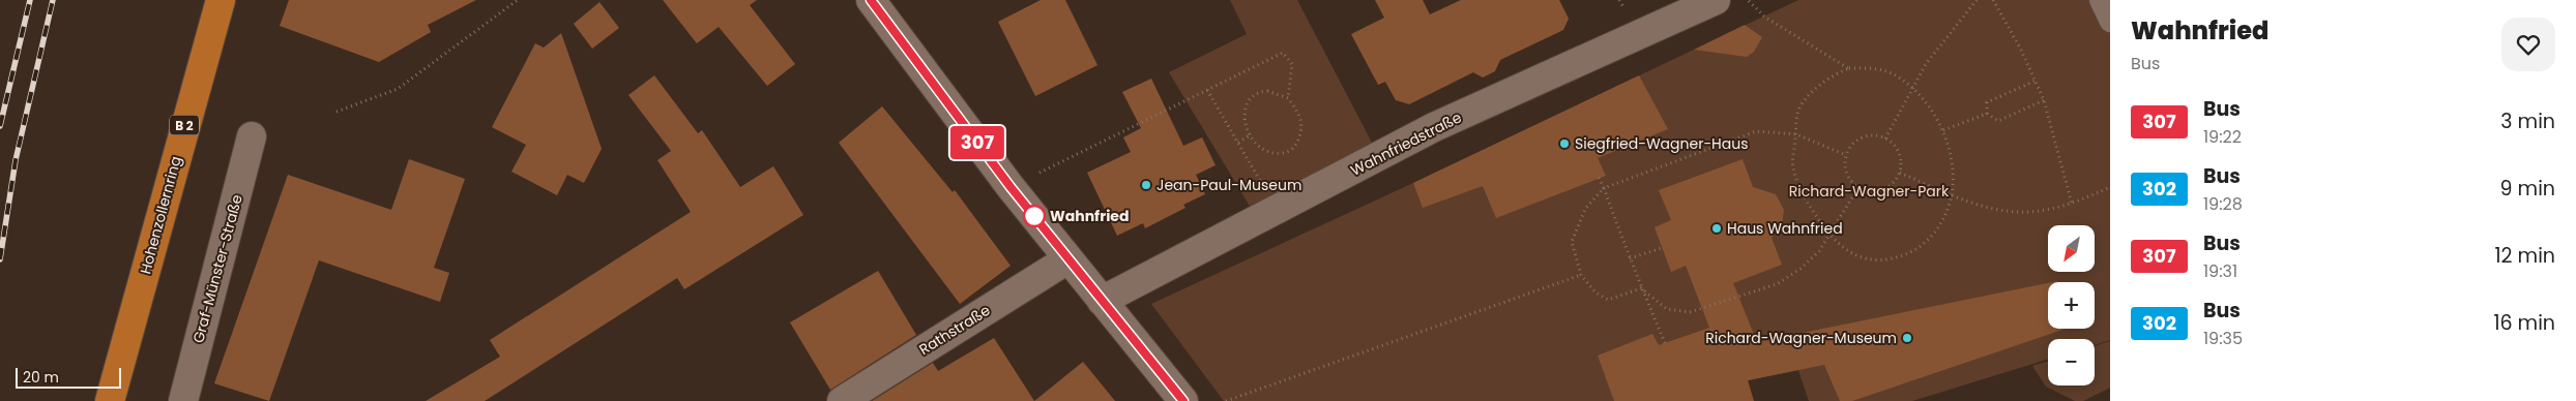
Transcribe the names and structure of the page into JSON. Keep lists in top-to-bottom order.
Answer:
{
  "streets": {
    "main road": ["B 2", "Hohenzollernring"],
    "street": ["Wahnfriedstraße", "Graf-Münster-Straße", "Rathstraße"]
  },
  "parks": ["Richard-Wagner-Park"],
  "places": [
    "Siegfried-Wagner-Haus",
    "Jean-Paul-Museum",
    "Wahnfried",
    "Haus Wahnfried",
    "Richard-Wagner-Museum"
  ],
  "lines": ["bus line 307"],
  "scale_bar": "20 m",
  "north": "bottom left",
  "page": {
    "on_map": "307",
    "heading": ["Wahnfried", "Bus"],
    "list": [
      {
        "mark": "307",
        "name": "Bus",
        "note": "19:22",
        "value": "3 min"
      },
      {
        "mark": "302",
        "name": "Bus",
        "note": "19:28",
        "value": "9 min"
      },
      {
        "mark": "307",
        "name": "Bus",
        "note": "19:31",
        "value": "12 min"
      },
      {
        "mark": "302",
        "name": "Bus",
        "note": "19:35",
        "value": "16 min"
      }
    ],
    "map_buttons": ["+", "−"],
    "scale": "20 m"
  }
}
